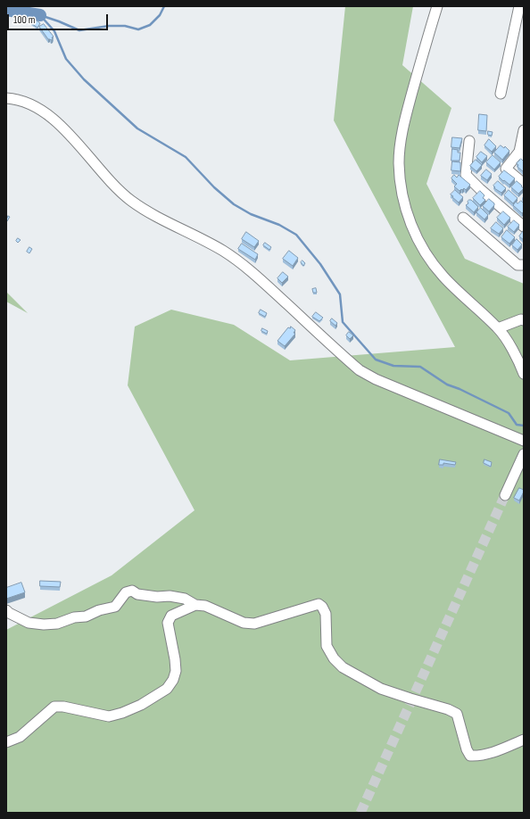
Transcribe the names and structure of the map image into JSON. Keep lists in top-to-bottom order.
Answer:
{
  "scale_bar": "100 m"
}
